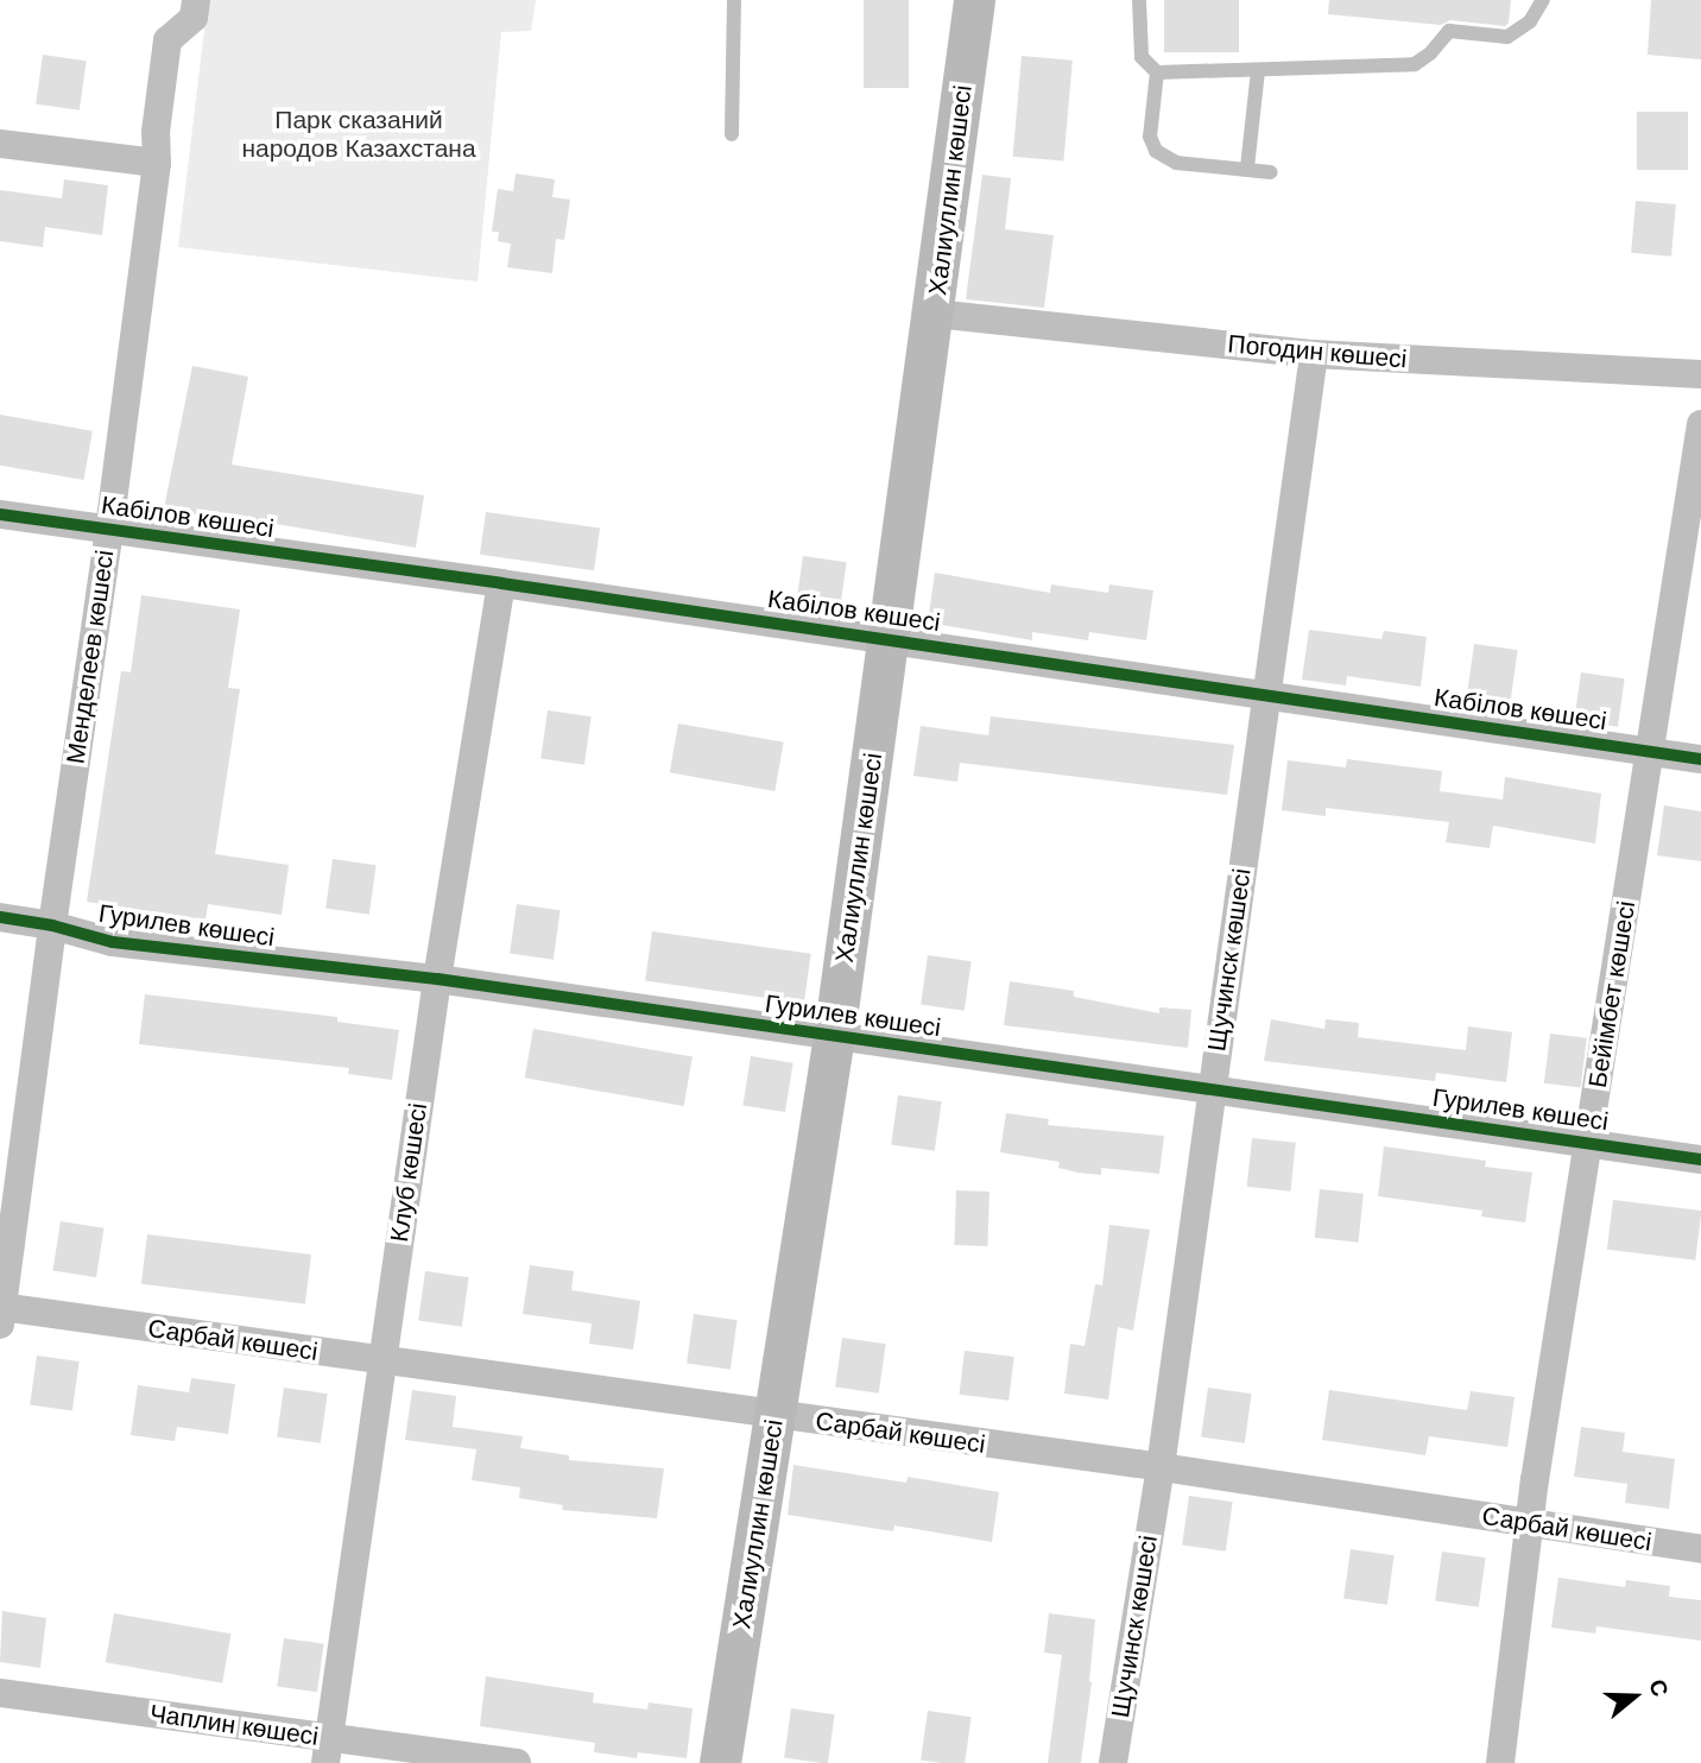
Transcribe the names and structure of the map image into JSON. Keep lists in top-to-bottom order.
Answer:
{
  "streets": {
    "main road": ["Халиуллин көшесі"],
    "street": [
      "Погодин көшесі",
      "Кабілов көшесі",
      "Менделеев көшесі",
      "Гурилев көшесі",
      "Щучинск көшесі",
      "Бейімбет көшесі",
      "Клуб көшесі",
      "Сарбай көшесі",
      "Чаплин көшесі"
    ]
  },
  "crossings": [
    ["Халиуллин көшесі", "Погодин көшесі"],
    ["Халиуллин көшесі", "Кабілов көшесі"],
    ["Халиуллин көшесі", "Гурилев көшесі"],
    ["Халиуллин көшесі", "Сарбай көшесі"],
    ["Погодин көшесі", "Щучинск көшесі"],
    ["Кабілов көшесі", "Менделеев көшесі"],
    ["Кабілов көшесі", "Щучинск көшесі"],
    ["Кабілов көшесі", "Бейімбет көшесі"],
    ["Кабілов көшесі", "Клуб көшесі"],
    ["Менделеев көшесі", "Гурилев көшесі"],
    ["Менделеев көшесі", "Сарбай көшесі"],
    ["Гурилев көшесі", "Щучинск көшесі"],
    ["Гурилев көшесі", "Бейімбет көшесі"],
    ["Гурилев көшесі", "Клуб көшесі"],
    ["Щучинск көшесі", "Сарбай көшесі"],
    ["Бейімбет көшесі", "Сарбай көшесі"],
    ["Клуб көшесі", "Сарбай көшесі"],
    ["Клуб көшесі", "Чаплин көшесі"]
  ],
  "parks": ["Парк сказаний народов Казахстана"],
  "north": "right"
}
